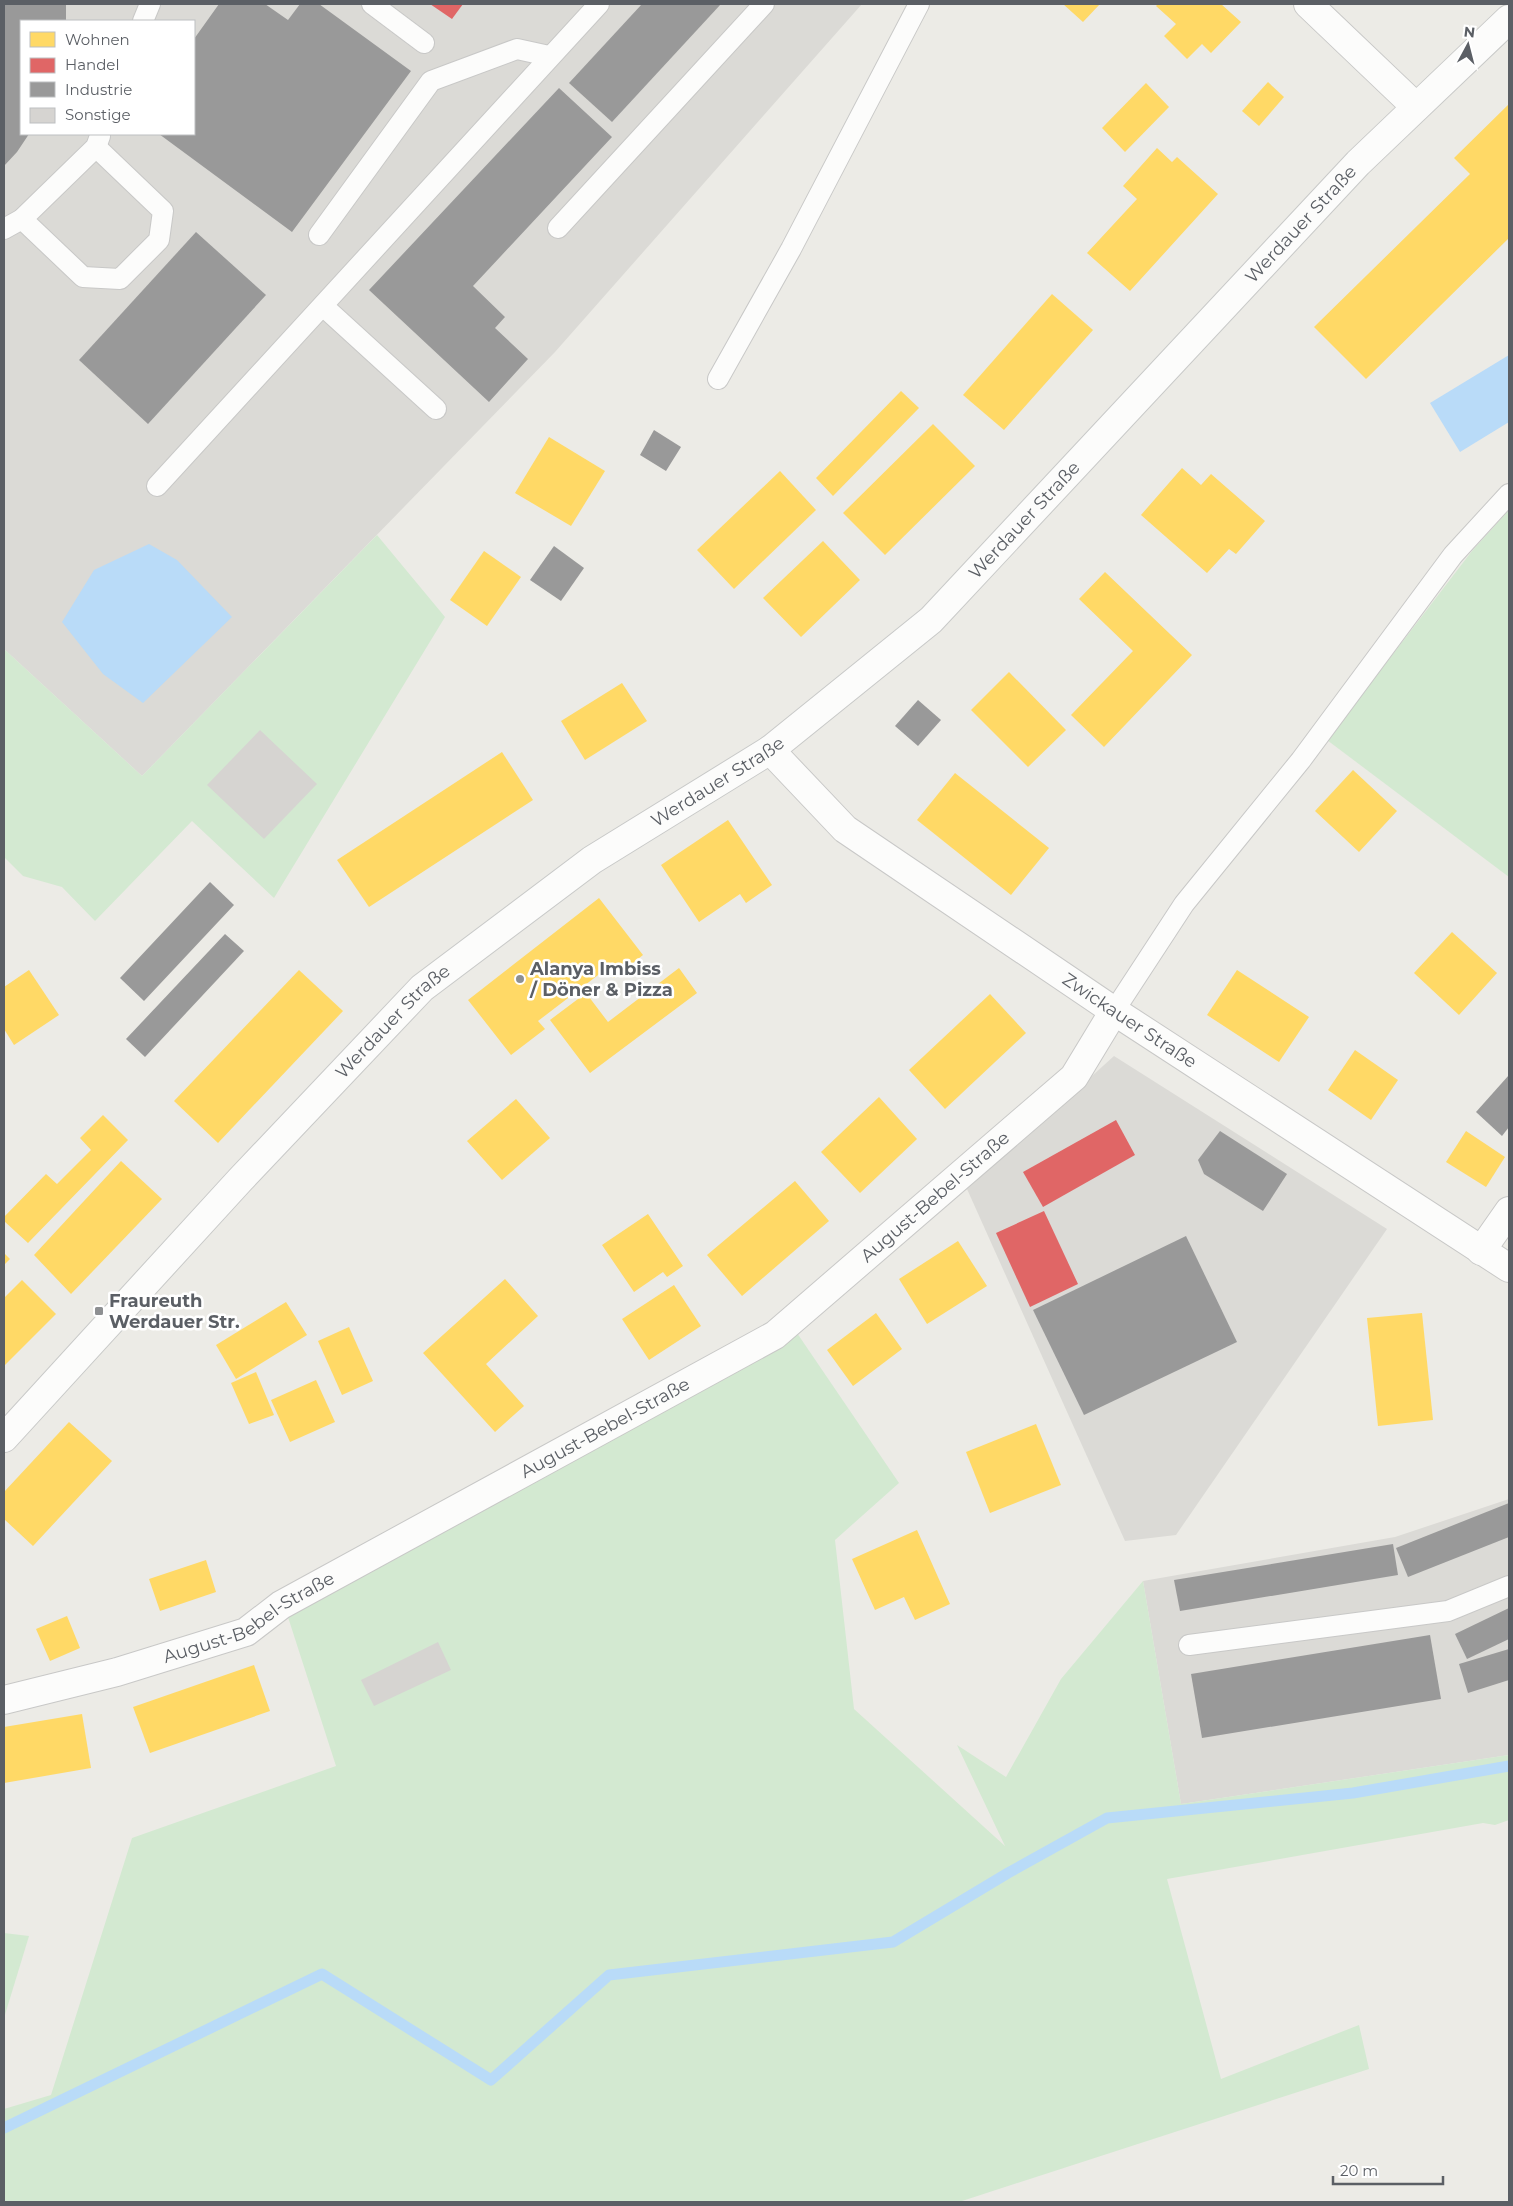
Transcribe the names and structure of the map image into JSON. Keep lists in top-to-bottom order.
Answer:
{
  "streets": {
    "street": ["Werdauer Straße", "Zwickauer Straße", "August-Bebel-Straße"]
  },
  "crossings": [
    ["Werdauer Straße", "Zwickauer Straße"],
    ["Zwickauer Straße", "August-Bebel-Straße"]
  ],
  "places": {
    "other": ["Alanya Imbiss / Döner & Pizza"],
    "transit": ["Fraureuth Werdauer Str."]
  },
  "legend": [
    "Wohnen",
    "Handel",
    "Industrie",
    "Sonstige"
  ],
  "scale_bar": "20 m",
  "north": "top"
}
